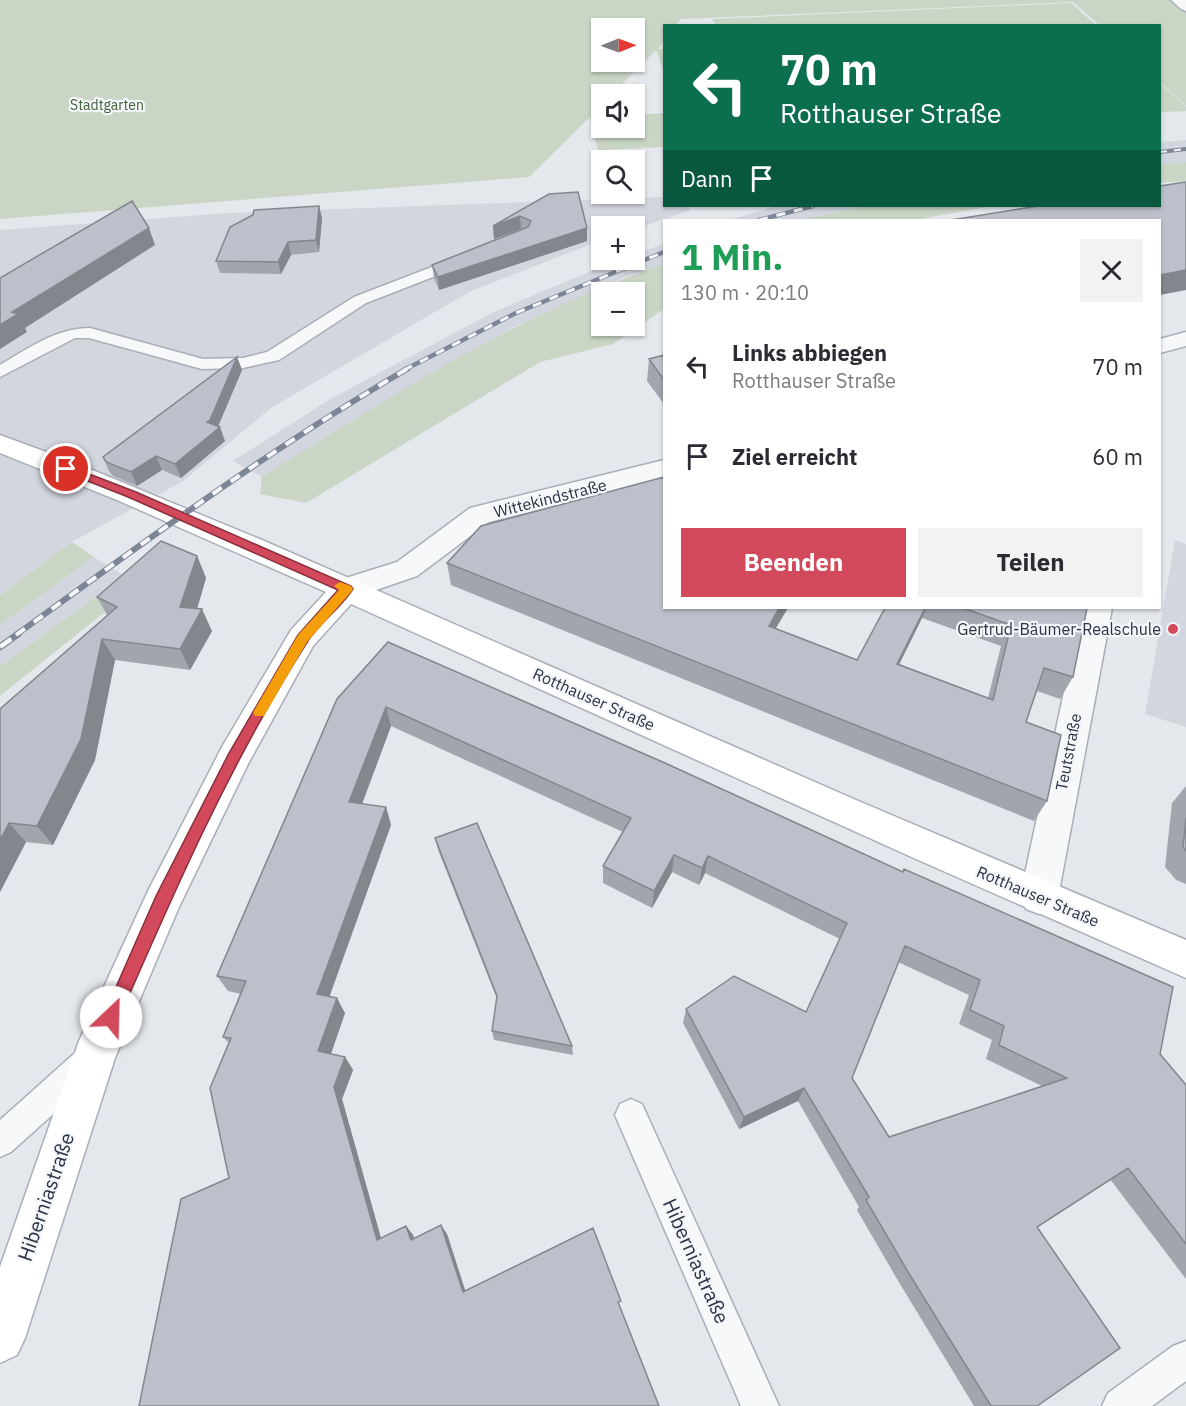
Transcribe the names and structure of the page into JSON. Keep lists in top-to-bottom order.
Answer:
{
  "streets": {
    "main road": ["Rotthauser Straße", "Hiberniastraße"],
    "street": ["Wittekindstraße", "Teutstraße"]
  },
  "crossings": [
    ["Wittekindstraße", "Rotthauser Straße"],
    ["Wittekindstraße", "Hiberniastraße"],
    ["Rotthauser Straße", "Teutstraße"],
    ["Rotthauser Straße", "Hiberniastraße"]
  ],
  "parks": ["Stadtgarten"],
  "places": ["Gertrud-Bäumer-Realschule"],
  "north": "right",
  "page": {
    "map_buttons": ["+", "−"],
    "turn": ["70 m", "Rotthauser Straße"],
    "then": "Dann",
    "heading": ["1 Min.", "130 m · 20:10"],
    "list": [
      {
        "name": "Links abbiegen",
        "note": "Rotthauser Straße",
        "value": "70 m"
      },
      {
        "name": "Ziel erreicht",
        "value": "60 m"
      }
    ],
    "buttons": ["Beenden", "Teilen"]
  }
}
